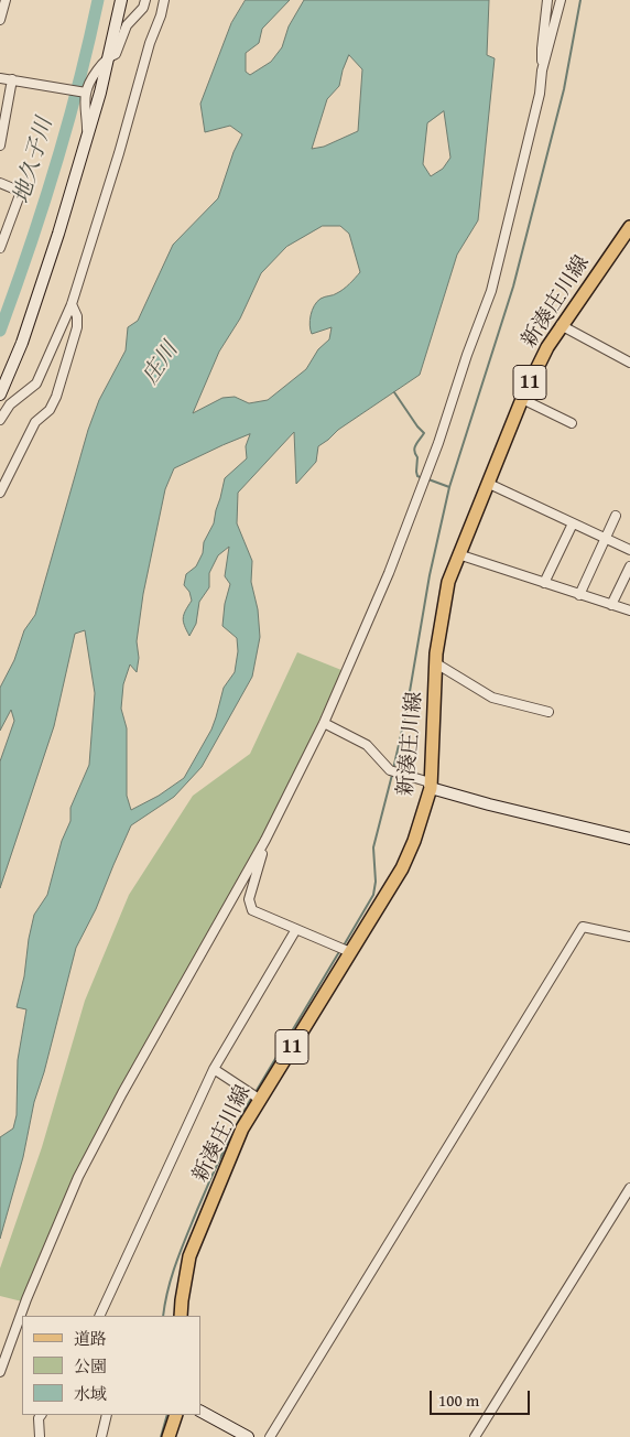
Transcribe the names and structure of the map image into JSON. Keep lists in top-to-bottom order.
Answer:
{
  "streets": {
    "main road": ["新湊庄川線", "11"]
  },
  "water": ["地久子川", "庄川"],
  "legend": ["道路", "公園", "水域"],
  "scale_bar": "100 m"
}
